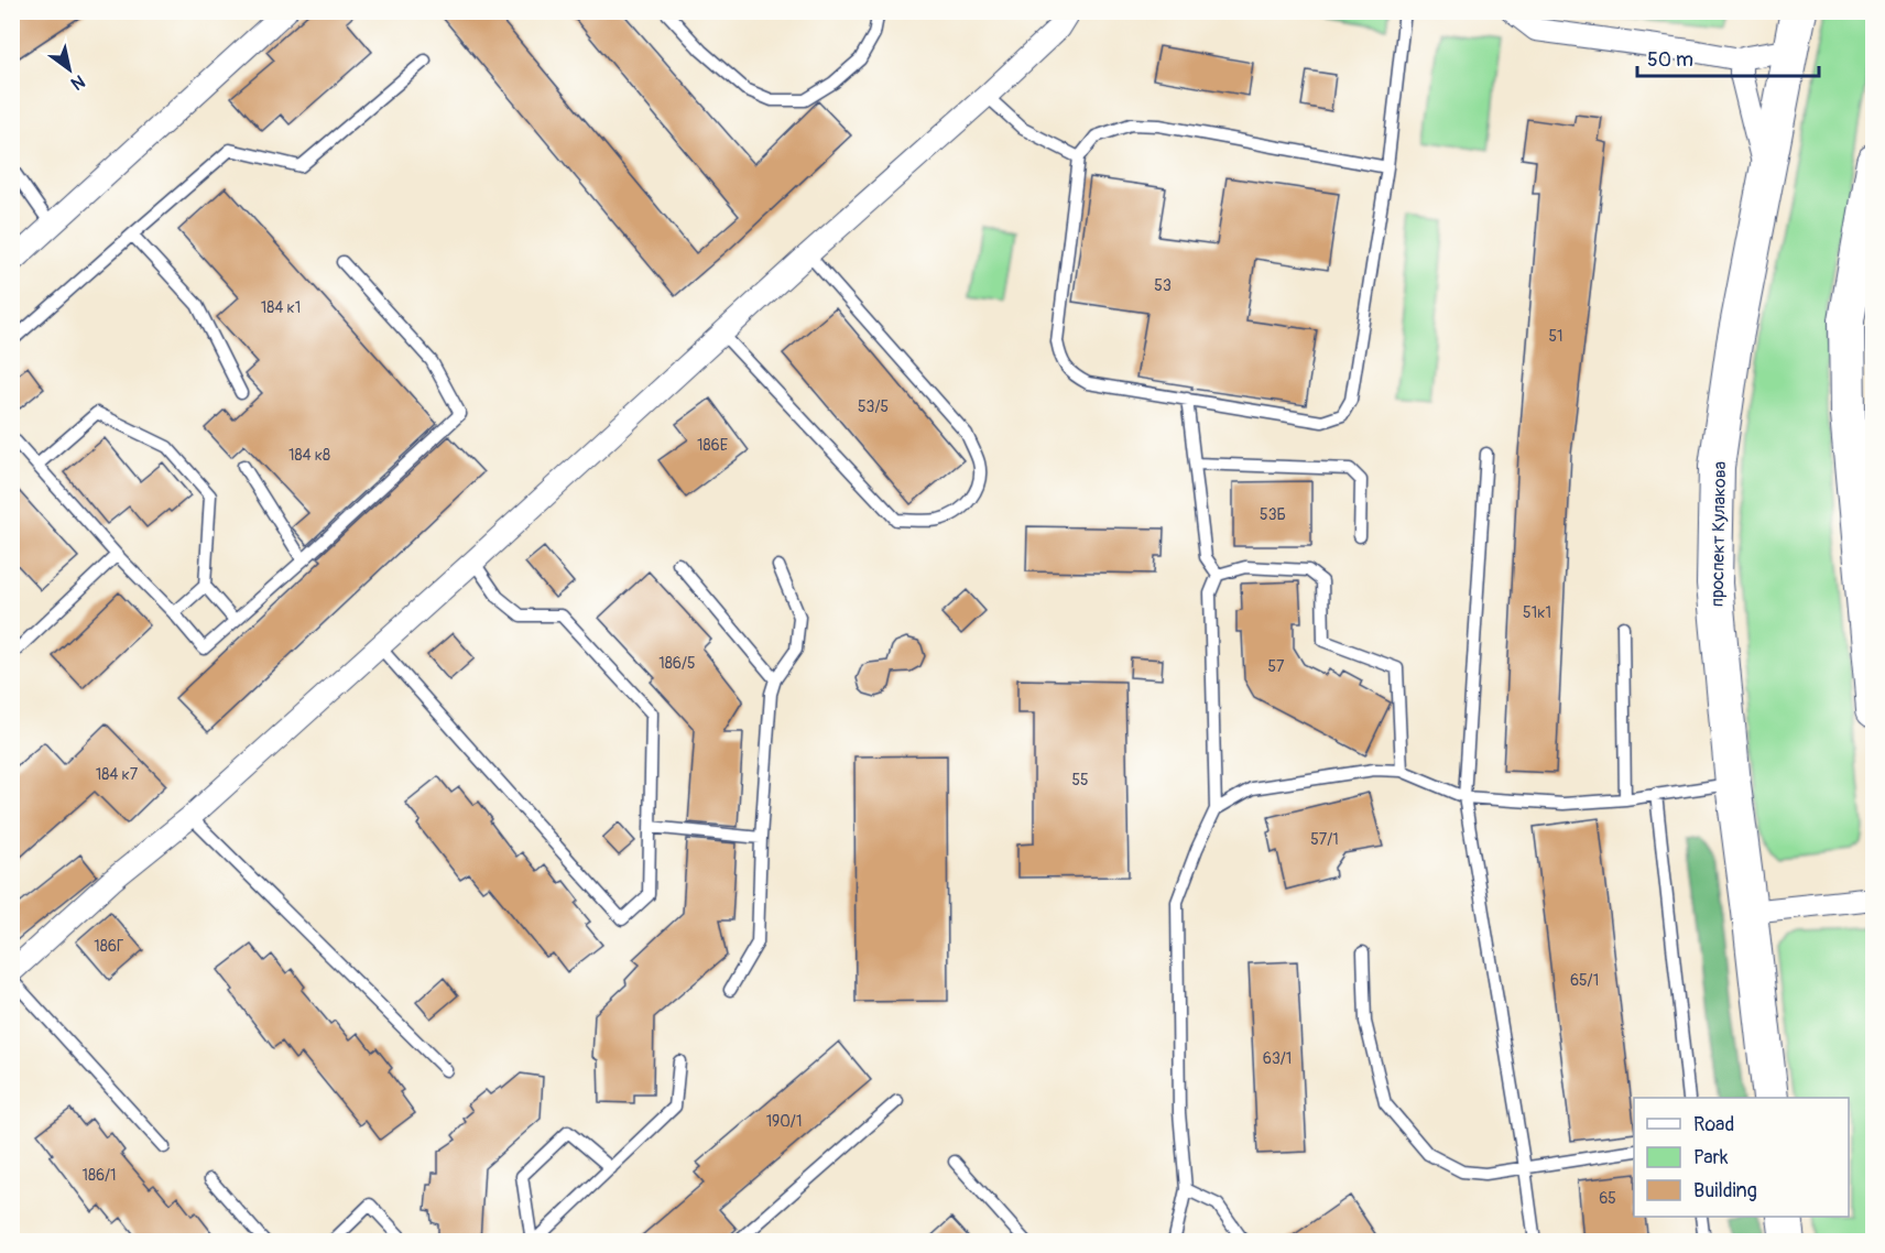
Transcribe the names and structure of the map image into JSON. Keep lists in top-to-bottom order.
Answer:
{
  "streets": {
    "main road": ["проспект Кулакова"]
  },
  "house_numbers": [
    "53",
    "184 к1",
    "51",
    "53/5",
    "186Е",
    "184 к8",
    "53Б",
    "51к1",
    "186/5",
    "57",
    "184 к7",
    "55",
    "57/1",
    "186Г",
    "65/1",
    "63/1",
    "190/1",
    "186/1",
    "65"
  ],
  "legend": ["Road", "Park", "Building"],
  "scale_bar": "50 m",
  "north": "bottom right"
}
